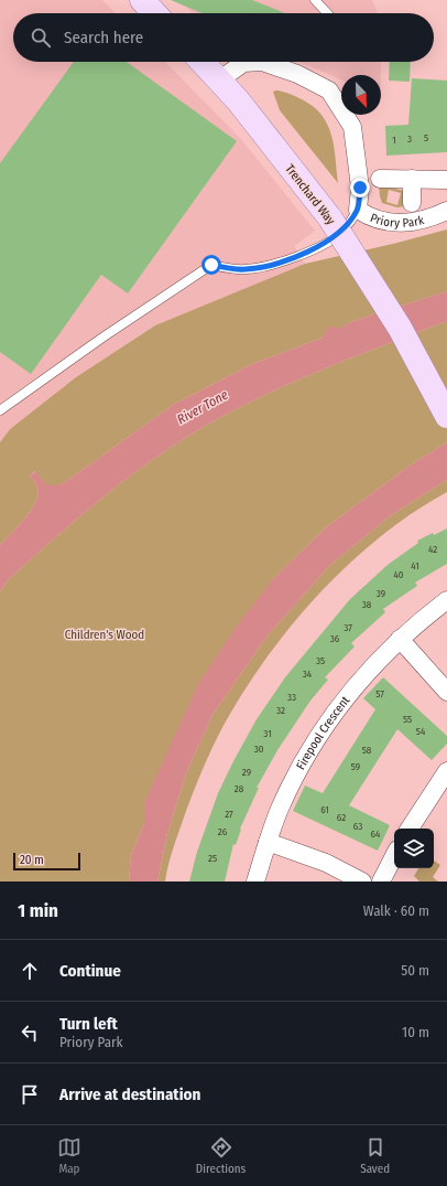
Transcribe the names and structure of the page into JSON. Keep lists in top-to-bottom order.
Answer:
{
  "streets": {
    "main road": ["Trenchard Way"],
    "street": ["Priory Park", "Firepool Crescent"]
  },
  "crossings": [
    ["Trenchard Way", "Priory Park"]
  ],
  "water": ["River Tone"],
  "parks": ["Children's Wood"],
  "house_numbers": [
    "5",
    "3",
    "1",
    "42",
    "41",
    "40",
    "39",
    "38",
    "37",
    "36",
    "35",
    "34",
    "57",
    "33",
    "32",
    "55",
    "54",
    "31",
    "30",
    "58",
    "59",
    "29",
    "28",
    "61",
    "27",
    "62",
    "63",
    "26",
    "64",
    "25"
  ],
  "scale_bar": "20 m",
  "north": "bottom right",
  "page": {
    "search": "Search here",
    "scale": "20 m",
    "heading": ["1 min", "Walk · 60 m"],
    "list": [
      ["Continue", "50 m"],
      ["Turn left", "Priory Park", "10 m"],
      "Arrive at destination"
    ],
    "nav": ["Map", "Directions", "Saved"]
  }
}
